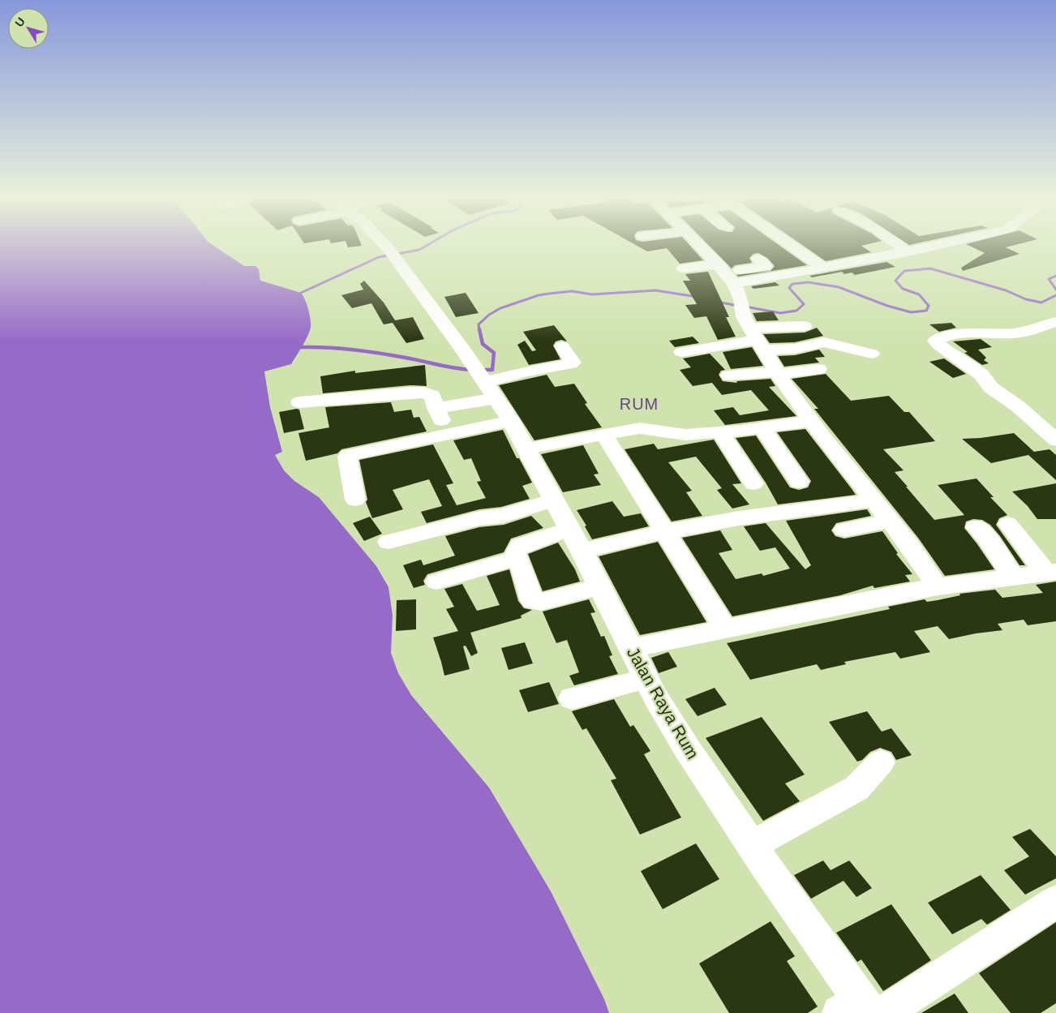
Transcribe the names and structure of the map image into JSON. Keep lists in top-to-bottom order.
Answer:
{
  "streets": {
    "highway": ["Jalan Raya Rum"]
  },
  "districts": ["RUM"],
  "north": "top left"
}
